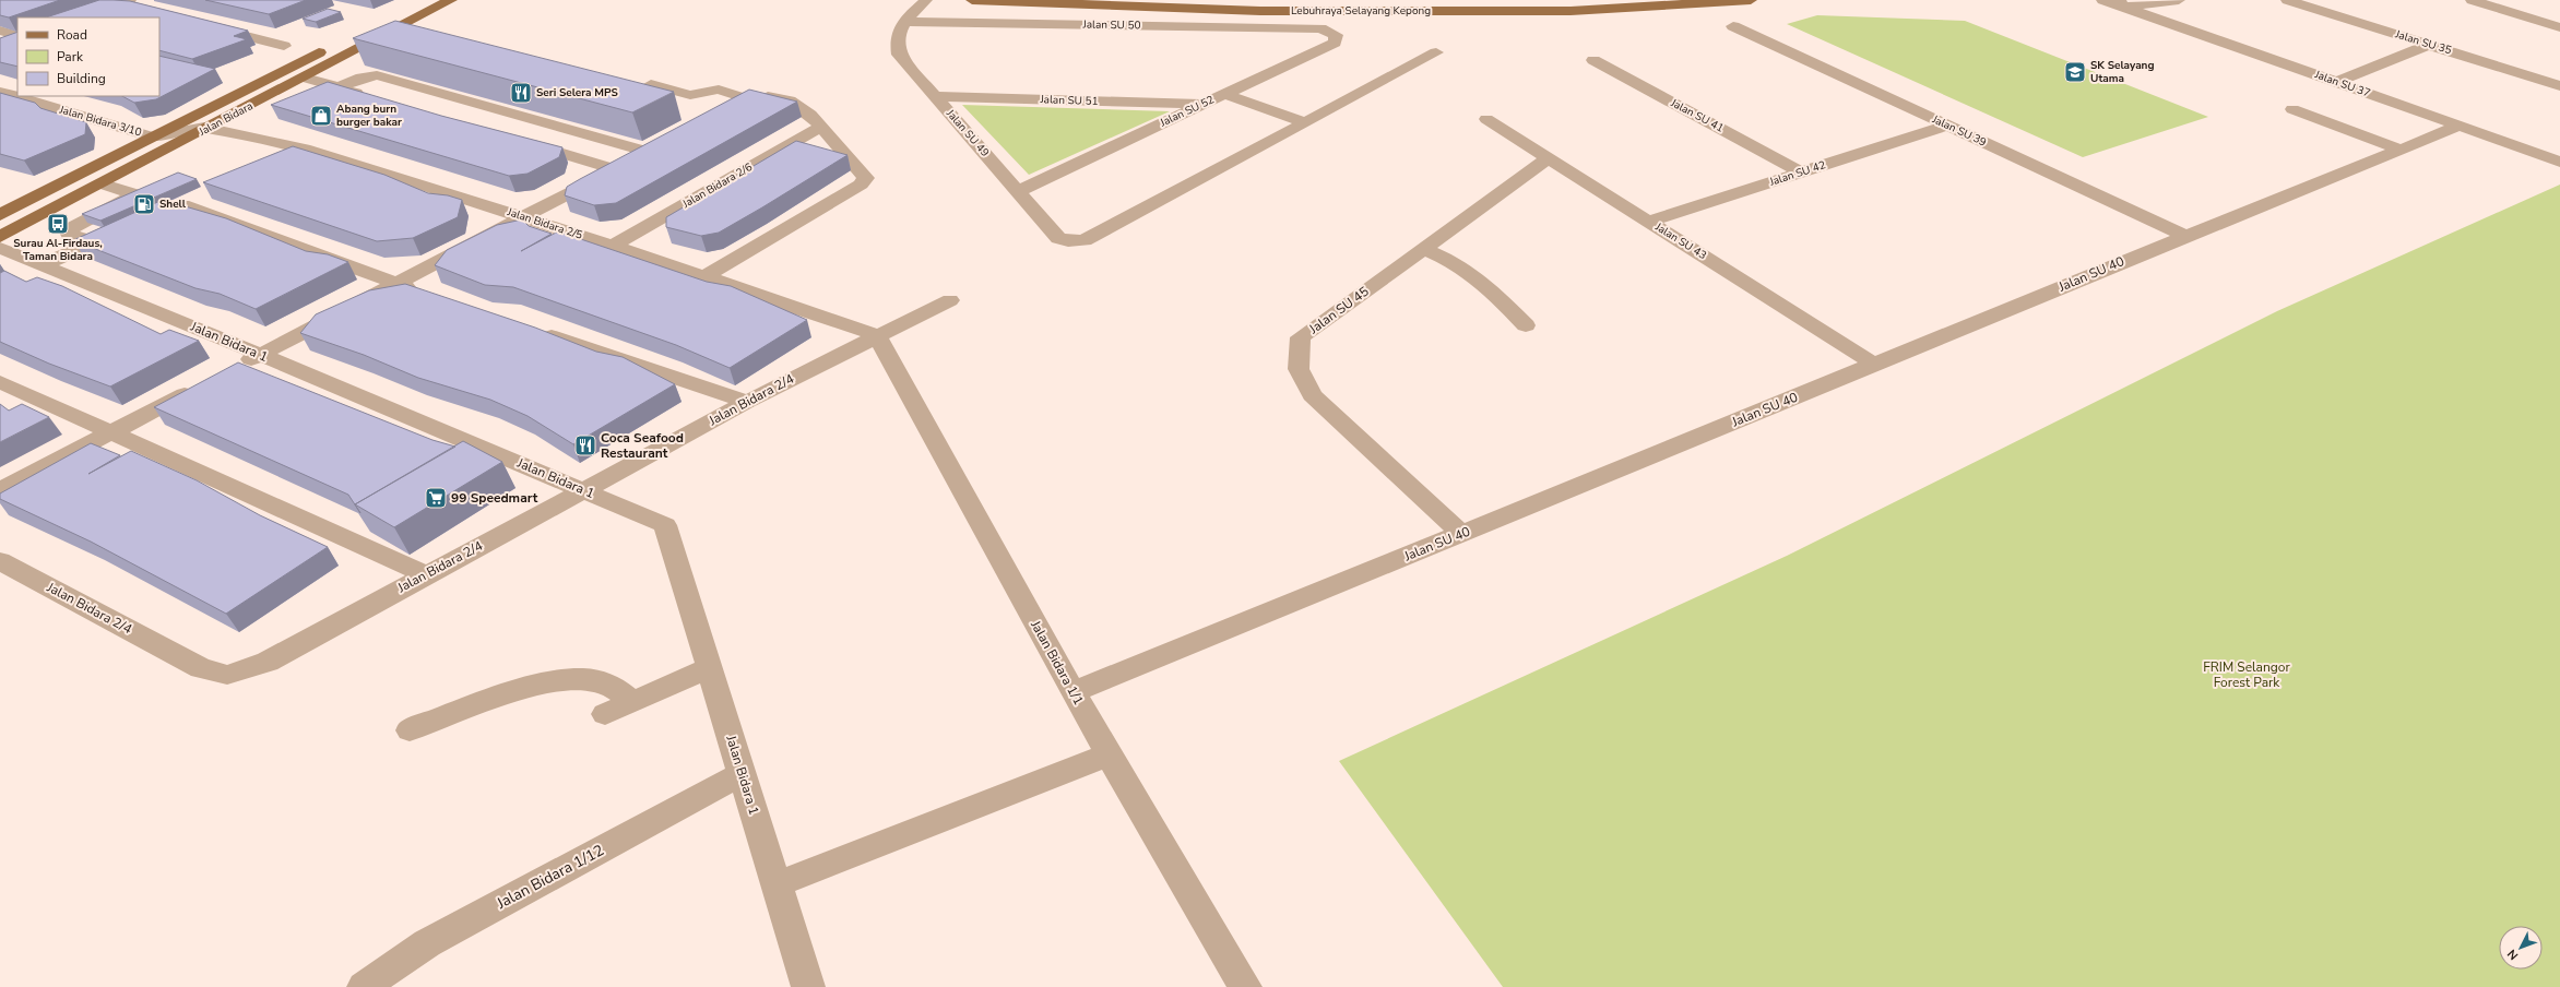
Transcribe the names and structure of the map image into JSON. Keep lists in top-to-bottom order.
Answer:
{
  "streets": {
    "main road": ["Lebuhraya Selayang Kepong", "Jalan Bidara"],
    "street": [
      "Jalan SU 50",
      "Jalan SU 35",
      "Jalan SU 37",
      "Jalan SU 51",
      "Jalan SU 52",
      "Jalan SU 41",
      "Jalan Bidara 3/10",
      "Jalan SU 39",
      "Jalan SU 49",
      "Jalan SU 42",
      "Jalan Bidara 2/6",
      "Jalan Bidara 2/5",
      "Jalan SU 43",
      "Jalan SU 40",
      "Jalan SU 45",
      "Jalan Bidara 1",
      "Jalan Bidara 2/4",
      "Jalan Bidara 1/1",
      "Jalan Bidara 1/12"
    ]
  },
  "crossings": [
    ["Jalan SU 50", "Jalan SU 52"],
    ["Jalan SU 50", "Jalan SU 49"],
    ["Jalan SU 37", "Jalan SU 40"],
    ["Jalan SU 51", "Jalan SU 52"],
    ["Jalan SU 51", "Jalan SU 49"],
    ["Jalan SU 52", "Jalan SU 49"],
    ["Jalan SU 41", "Jalan SU 42"],
    ["Jalan Bidara", "Jalan Bidara 3/10"],
    ["Jalan Bidara", "Jalan Bidara 2/5"],
    ["Jalan Bidara 3/10", "Jalan Bidara 2/5"],
    ["Jalan SU 39", "Jalan SU 42"],
    ["Jalan SU 39", "Jalan SU 40"],
    ["Jalan SU 42", "Jalan SU 43"],
    ["Jalan Bidara 2/6", "Jalan Bidara 2/5"],
    ["Jalan Bidara 2/5", "Jalan Bidara 2/4"],
    ["Jalan Bidara 2/5", "Jalan Bidara 1/1"],
    ["Jalan SU 43", "Jalan SU 40"],
    ["Jalan SU 43", "Jalan SU 45"],
    ["Jalan SU 40", "Jalan SU 45"],
    ["Jalan SU 40", "Jalan Bidara 1/1"],
    ["Jalan Bidara 1", "Jalan Bidara 2/4"],
    ["Jalan Bidara 1", "Jalan Bidara 1/12"],
    ["Jalan Bidara 2/4", "Jalan Bidara 1/1"]
  ],
  "parks": ["FRIM Selangor Forest Park"],
  "places": {
    "school or university": ["SK Selayang Utama"],
    "restaurant": ["Seri Selera MPS", "Coca Seafood Restaurant"],
    "shop": ["Abang burn burger bakar"],
    "fuel station": ["Shell"],
    "bus stop": ["Surau Al-Firdaus, Taman Bidara"],
    "supermarket": ["99 Speedmart"]
  },
  "legend": ["Road", "Park", "Building"],
  "north": "bottom left"
}
